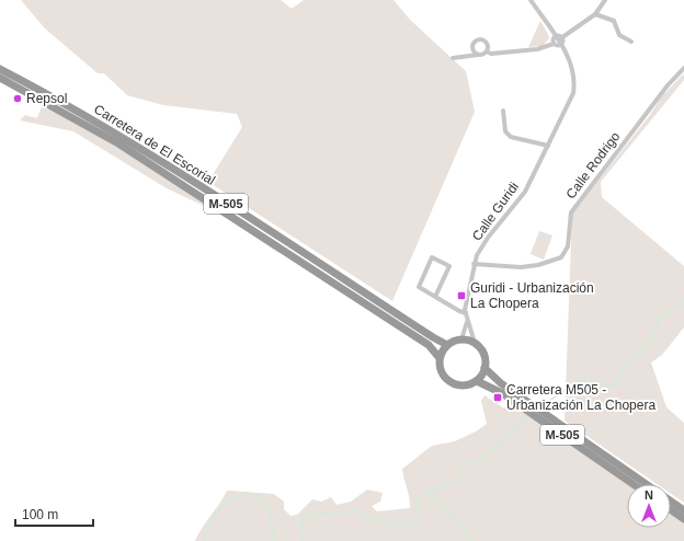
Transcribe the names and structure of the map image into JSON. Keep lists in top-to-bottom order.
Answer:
{
  "streets": {
    "highway": ["Carretera de El Escorial", "M-505"],
    "street": ["Calle Rodrigo", "Calle Guridi"]
  },
  "crossings": [
    ["Carretera de El Escorial", "M-505"],
    ["Carretera de El Escorial", "Calle Guridi"],
    ["Calle Rodrigo", "Calle Guridi"],
    ["M-505", "Calle Guridi"]
  ],
  "places": {
    "other": ["Repsol"],
    "transit": ["Guridi - Urbanización La Chopera", "Carretera M505 - Urbanización La Chopera"]
  },
  "scale_bar": "100 m",
  "north": "top"
}
